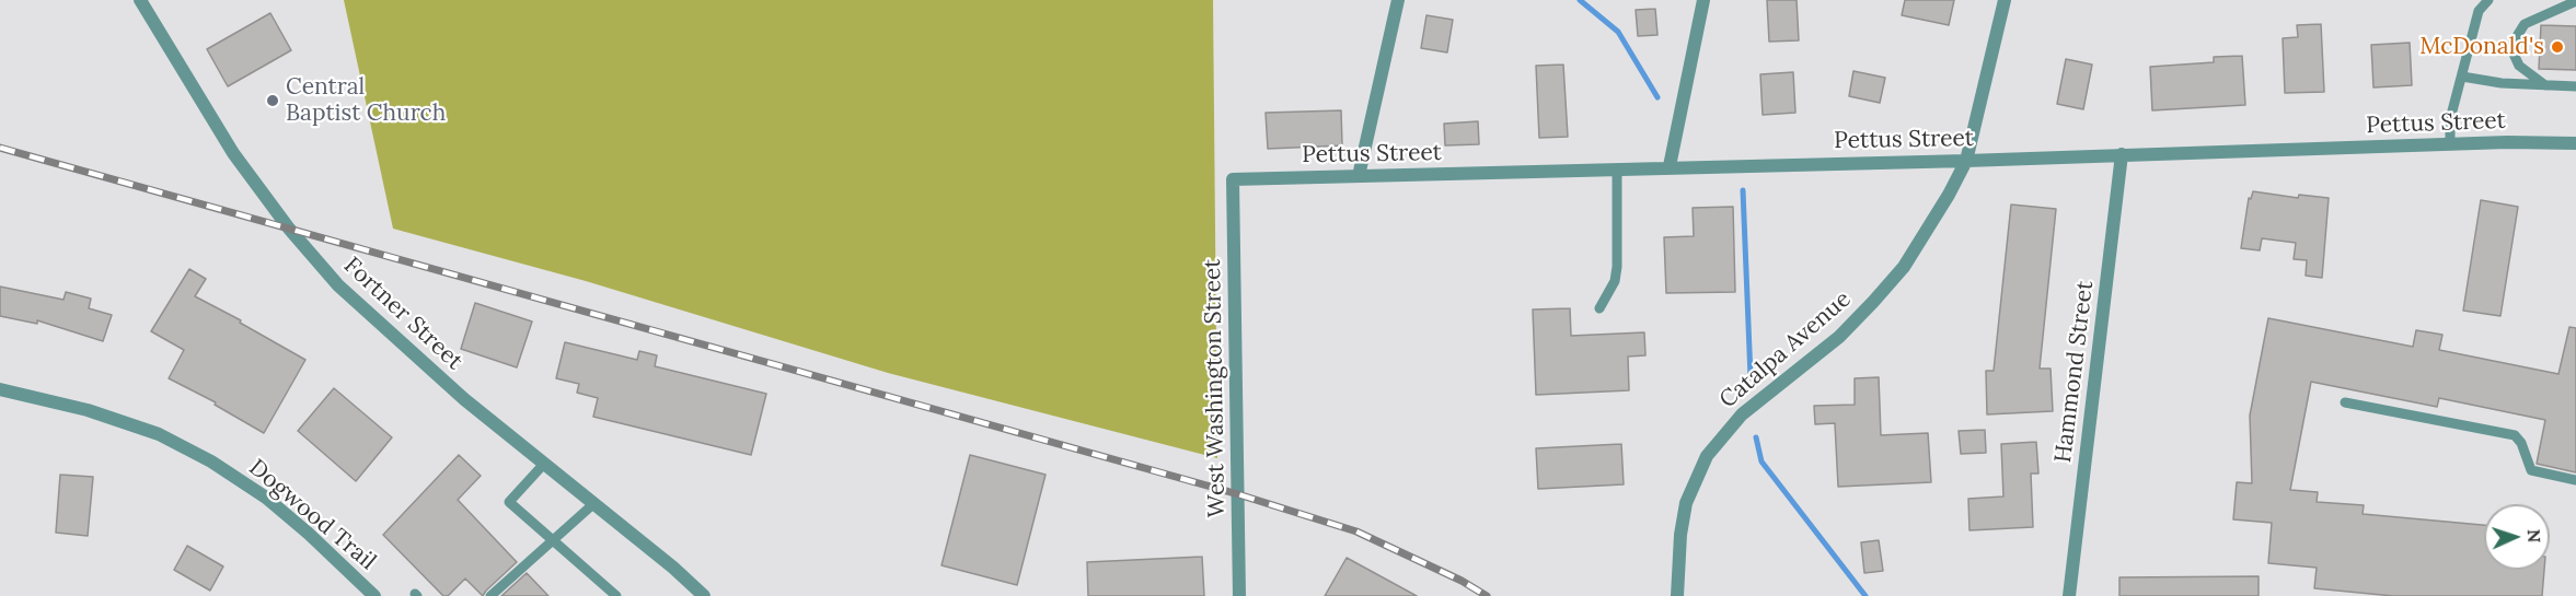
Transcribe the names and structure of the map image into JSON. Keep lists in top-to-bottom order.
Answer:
{
  "streets": {
    "street": [
      "Pettus Street",
      "Fortner Street",
      "Catalpa Avenue",
      "Hammond Street",
      "West Washington Street",
      "Dogwood Trail"
    ]
  },
  "crossings": [
    ["Pettus Street", "Catalpa Avenue"],
    ["Pettus Street", "Hammond Street"],
    ["Pettus Street", "West Washington Street"]
  ],
  "places": ["McDonald's", "Central Baptist Church"],
  "north": "right"
}
